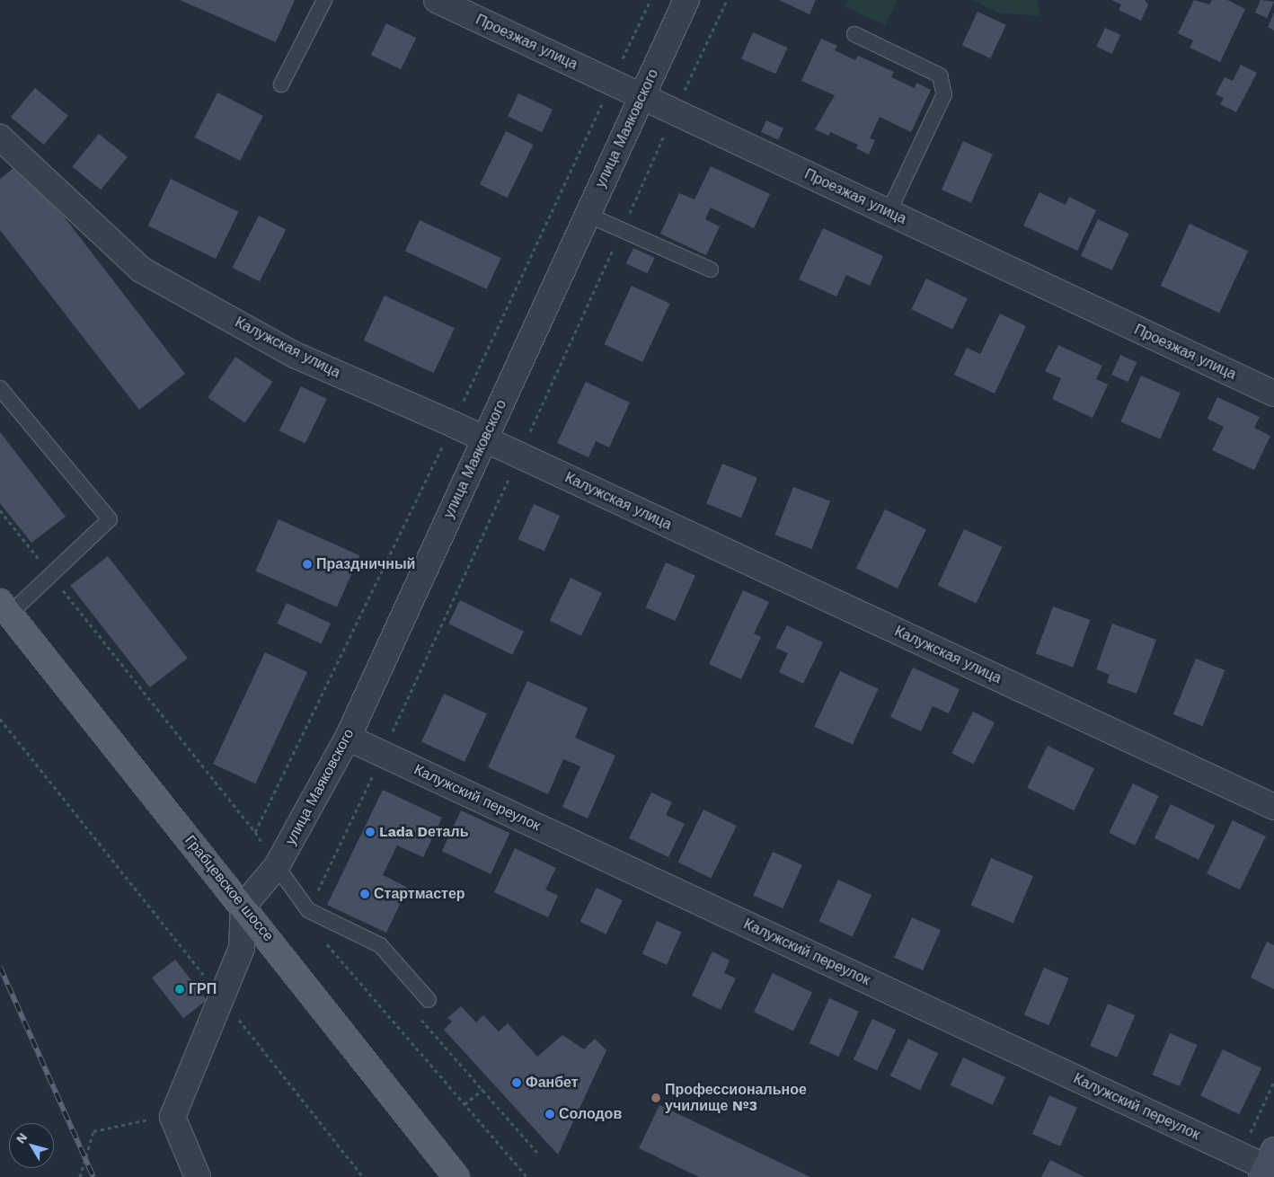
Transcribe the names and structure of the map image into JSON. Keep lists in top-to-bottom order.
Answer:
{
  "streets": {
    "main road": ["Грабцевское шоссе"],
    "street": [
      "Проезжая улица",
      "улица Маяковского",
      "Калужская улица",
      "Калужский переулок"
    ]
  },
  "crossings": [
    ["Проезжая улица", "улица Маяковского"],
    ["улица Маяковского", "Калужская улица"],
    ["улица Маяковского", "Калужский переулок"],
    ["улица Маяковского", "Грабцевское шоссе"]
  ],
  "places": [
    "Праздничный",
    "Lada Dеталь",
    "Стартмастер",
    "ГРП",
    "Фанбет",
    "Профессиональное училище №3",
    "Солодов"
  ],
  "north": "top left"
}
